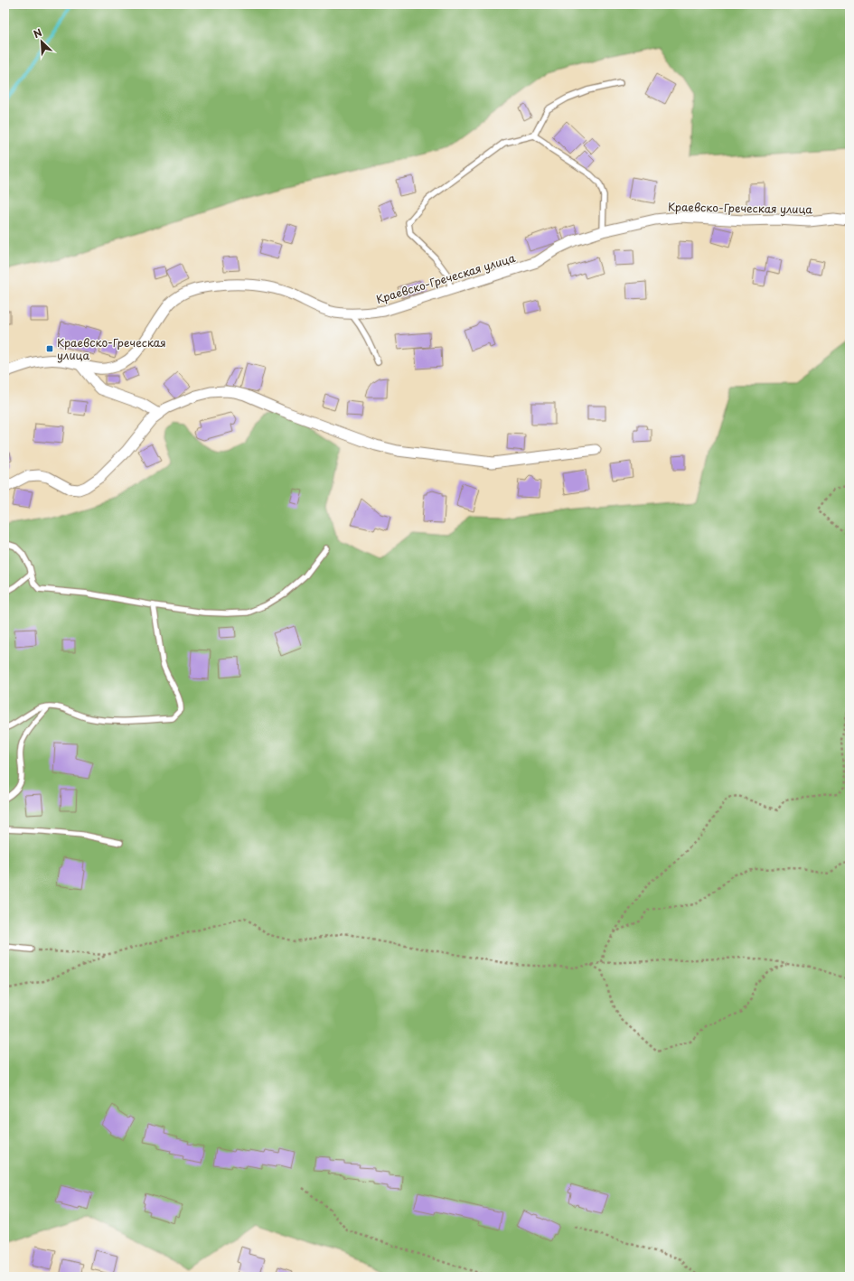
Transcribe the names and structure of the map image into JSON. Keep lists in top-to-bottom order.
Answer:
{
  "streets": {
    "street": ["Краевско-Греческая улица"]
  },
  "places": {
    "transit": ["Краевско-Греческая улица"]
  },
  "north": "top left"
}
